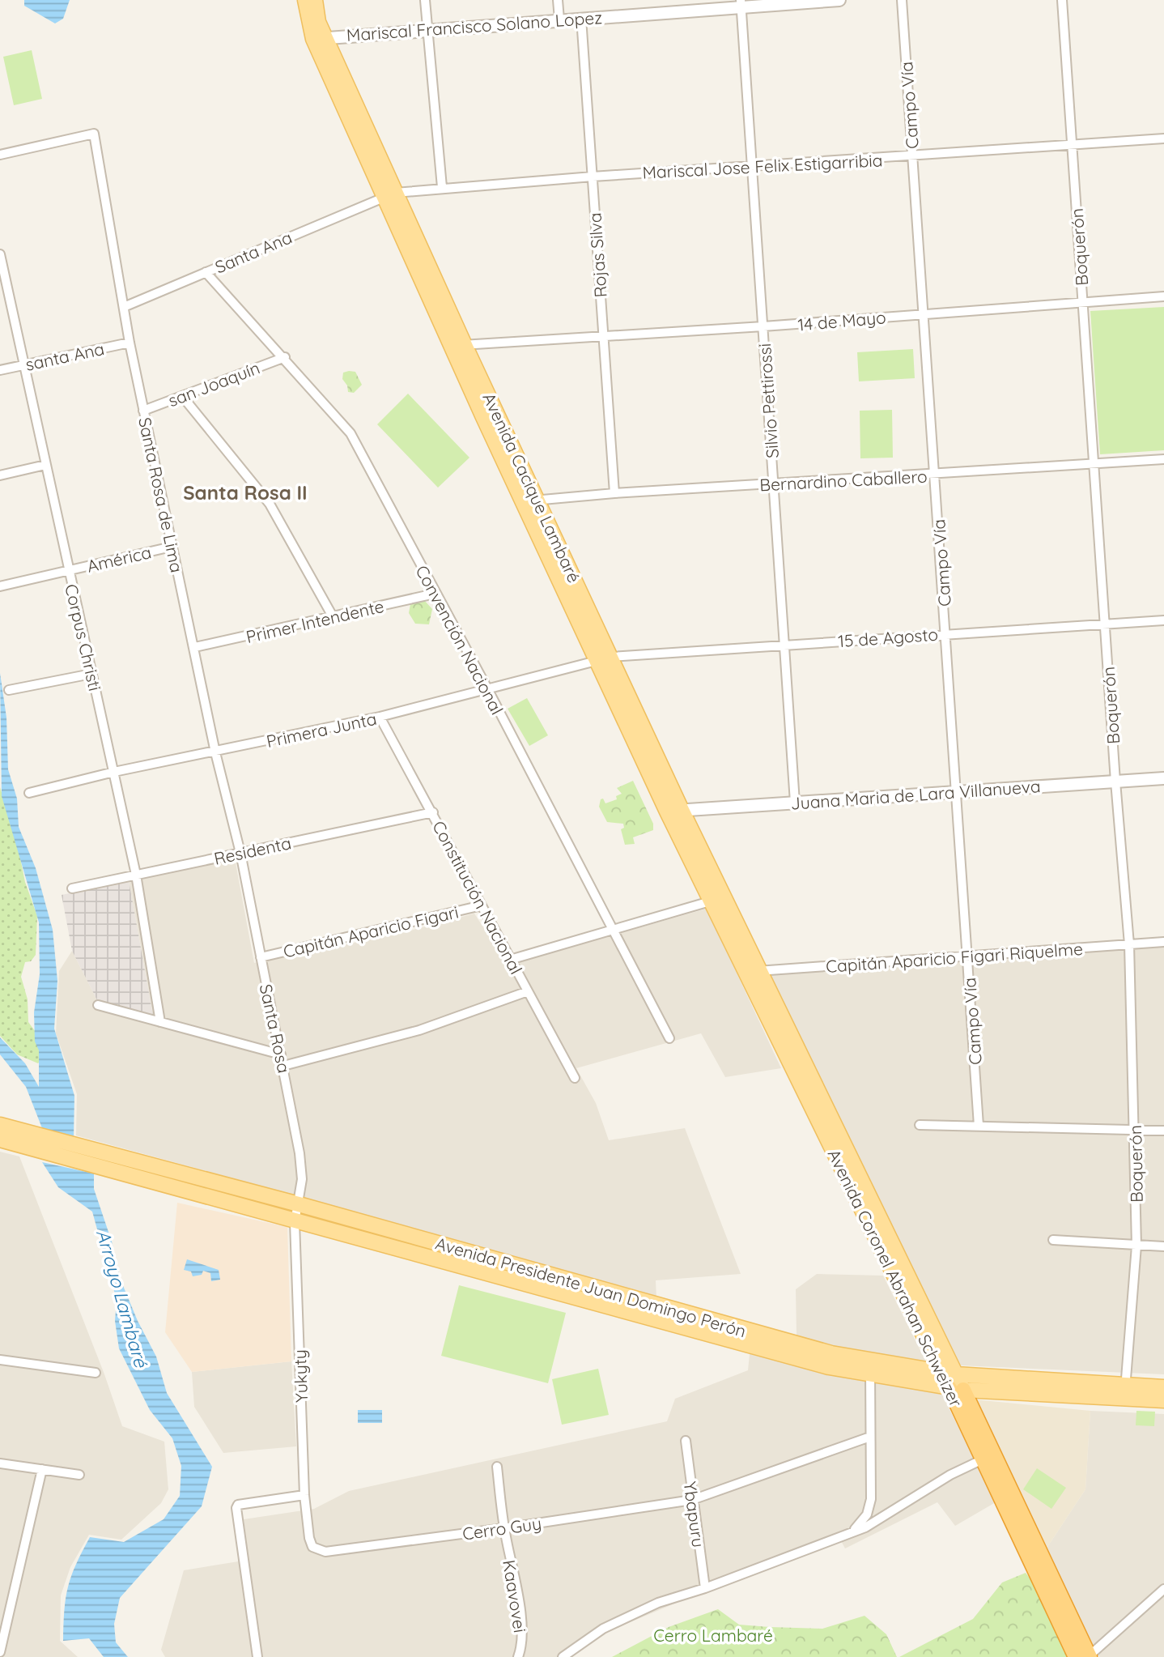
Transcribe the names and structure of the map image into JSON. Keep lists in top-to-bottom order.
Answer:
{
  "streets": {
    "highway": ["Avenida Coronel Abrahan Schweizer"],
    "main road": ["Avenida Cacique Lambaré", "Avenida Presidente Juan Domingo Perón"],
    "street": [
      "Mariscal Francisco Solano Lopez",
      "Campo Vía",
      "Mariscal Jose Felix Estigarribia",
      "Boquerón",
      "Santa Ana",
      "Rojas Silva",
      "14 de Mayo",
      "santa Ana",
      "san Joaquín",
      "Silvio Pettirossi",
      "Bernardino Caballero",
      "Santa Rosa de Lima",
      "América",
      "Primer Intendente",
      "Corpus Christi",
      "15 de Agosto",
      "Convención Nacional",
      "Primera Junta",
      "Juana Maria de Lara Villanueva",
      "Residenta",
      "Constitución Nacional",
      "Capitán Aparicio Figari",
      "Capitán Aparicio Figari Riquelme",
      "Santa Rosa",
      "Yukyty",
      "Ybapuru",
      "Cerro Guy",
      "Kaavovei"
    ]
  },
  "crossings": [
    ["Mariscal Francisco Solano Lopez", "Rojas Silva"],
    ["Mariscal Francisco Solano Lopez", "Silvio Pettirossi"],
    ["Mariscal Francisco Solano Lopez", "Avenida Cacique Lambaré"],
    ["Campo Vía", "Mariscal Jose Felix Estigarribia"],
    ["Campo Vía", "14 de Mayo"],
    ["Campo Vía", "Bernardino Caballero"],
    ["Campo Vía", "15 de Agosto"],
    ["Campo Vía", "Juana Maria de Lara Villanueva"],
    ["Campo Vía", "Capitán Aparicio Figari Riquelme"],
    ["Mariscal Jose Felix Estigarribia", "Boquerón"],
    ["Mariscal Jose Felix Estigarribia", "Santa Ana"],
    ["Mariscal Jose Felix Estigarribia", "Rojas Silva"],
    ["Mariscal Jose Felix Estigarribia", "Silvio Pettirossi"],
    ["Mariscal Jose Felix Estigarribia", "Avenida Cacique Lambaré"],
    ["Boquerón", "14 de Mayo"],
    ["Boquerón", "Bernardino Caballero"],
    ["Boquerón", "15 de Agosto"],
    ["Boquerón", "Juana Maria de Lara Villanueva"],
    ["Boquerón", "Capitán Aparicio Figari Riquelme"],
    ["Boquerón", "Avenida Presidente Juan Domingo Perón"],
    ["Santa Ana", "Avenida Cacique Lambaré"],
    ["Santa Ana", "Santa Rosa de Lima"],
    ["Santa Ana", "Convención Nacional"],
    ["Rojas Silva", "14 de Mayo"],
    ["Rojas Silva", "Bernardino Caballero"],
    ["14 de Mayo", "Silvio Pettirossi"],
    ["14 de Mayo", "Avenida Cacique Lambaré"],
    ["santa Ana", "Santa Rosa de Lima"],
    ["santa Ana", "Corpus Christi"],
    ["san Joaquín", "Santa Rosa de Lima"],
    ["san Joaquín", "Convención Nacional"],
    ["Silvio Pettirossi", "Bernardino Caballero"],
    ["Silvio Pettirossi", "15 de Agosto"],
    ["Silvio Pettirossi", "Juana Maria de Lara Villanueva"],
    ["Bernardino Caballero", "Avenida Cacique Lambaré"],
    ["Avenida Cacique Lambaré", "15 de Agosto"],
    ["Avenida Cacique Lambaré", "Primera Junta"],
    ["Avenida Cacique Lambaré", "Juana Maria de Lara Villanueva"],
    ["Avenida Cacique Lambaré", "Capitán Aparicio Figari Riquelme"],
    ["Avenida Cacique Lambaré", "Avenida Coronel Abrahan Schweizer"],
    ["Santa Rosa de Lima", "América"],
    ["Santa Rosa de Lima", "Primer Intendente"],
    ["Santa Rosa de Lima", "Primera Junta"],
    ["Santa Rosa de Lima", "Residenta"],
    ["Santa Rosa de Lima", "Santa Rosa"],
    ["América", "Corpus Christi"],
    ["Primer Intendente", "Convención Nacional"],
    ["Corpus Christi", "Primera Junta"],
    ["Corpus Christi", "Residenta"],
    ["15 de Agosto", "Primera Junta"],
    ["Convención Nacional", "Primera Junta"],
    ["Primera Junta", "Constitución Nacional"],
    ["Residenta", "Constitución Nacional"],
    ["Residenta", "Santa Rosa"],
    ["Constitución Nacional", "Capitán Aparicio Figari"],
    ["Capitán Aparicio Figari", "Santa Rosa"],
    ["Capitán Aparicio Figari Riquelme", "Avenida Coronel Abrahan Schweizer"],
    ["Santa Rosa", "Avenida Presidente Juan Domingo Perón"],
    ["Santa Rosa", "Yukyty"],
    ["Avenida Coronel Abrahan Schweizer", "Avenida Presidente Juan Domingo Perón"],
    ["Avenida Presidente Juan Domingo Perón", "Yukyty"],
    ["Yukyty", "Cerro Guy"],
    ["Ybapuru", "Cerro Guy"],
    ["Cerro Guy", "Kaavovei"]
  ],
  "districts": ["Santa Rosa II"],
  "water": ["Arroyo Lambaré"],
  "parks": ["Cerro Lambaré"]
}
